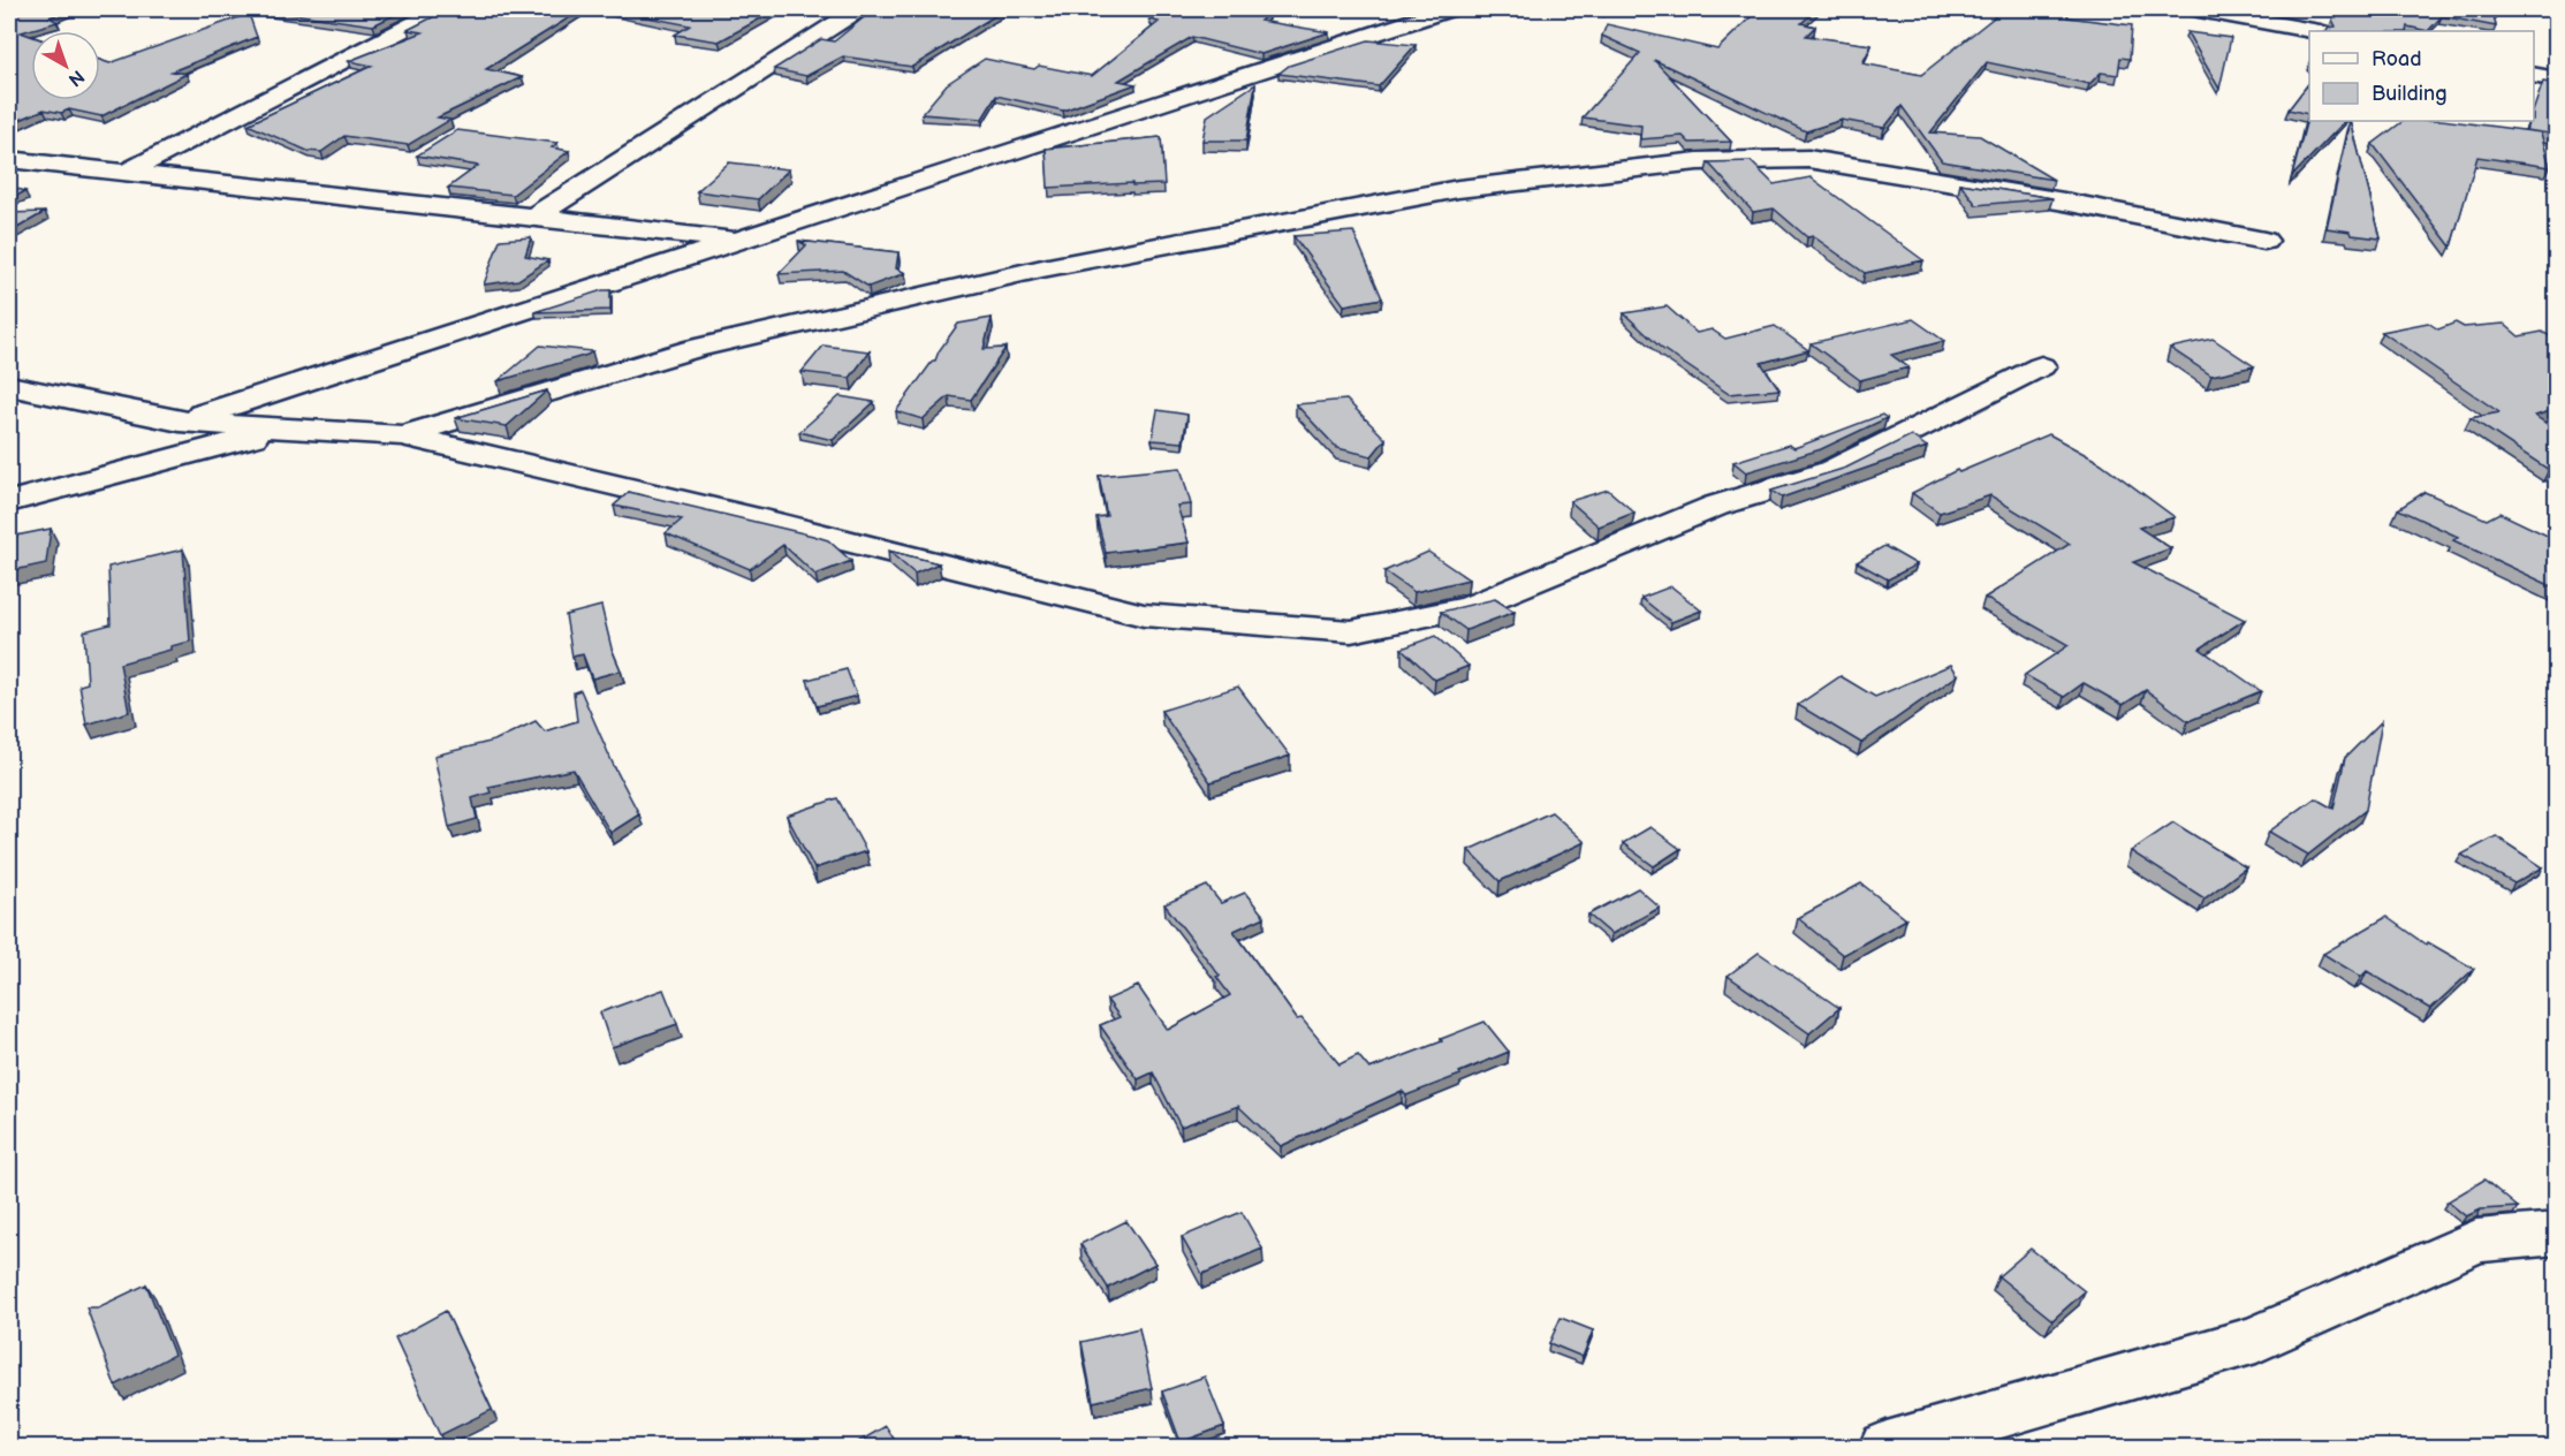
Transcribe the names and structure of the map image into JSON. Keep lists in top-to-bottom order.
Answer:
{
  "legend": ["Road", "Building"],
  "north": "bottom right"
}
